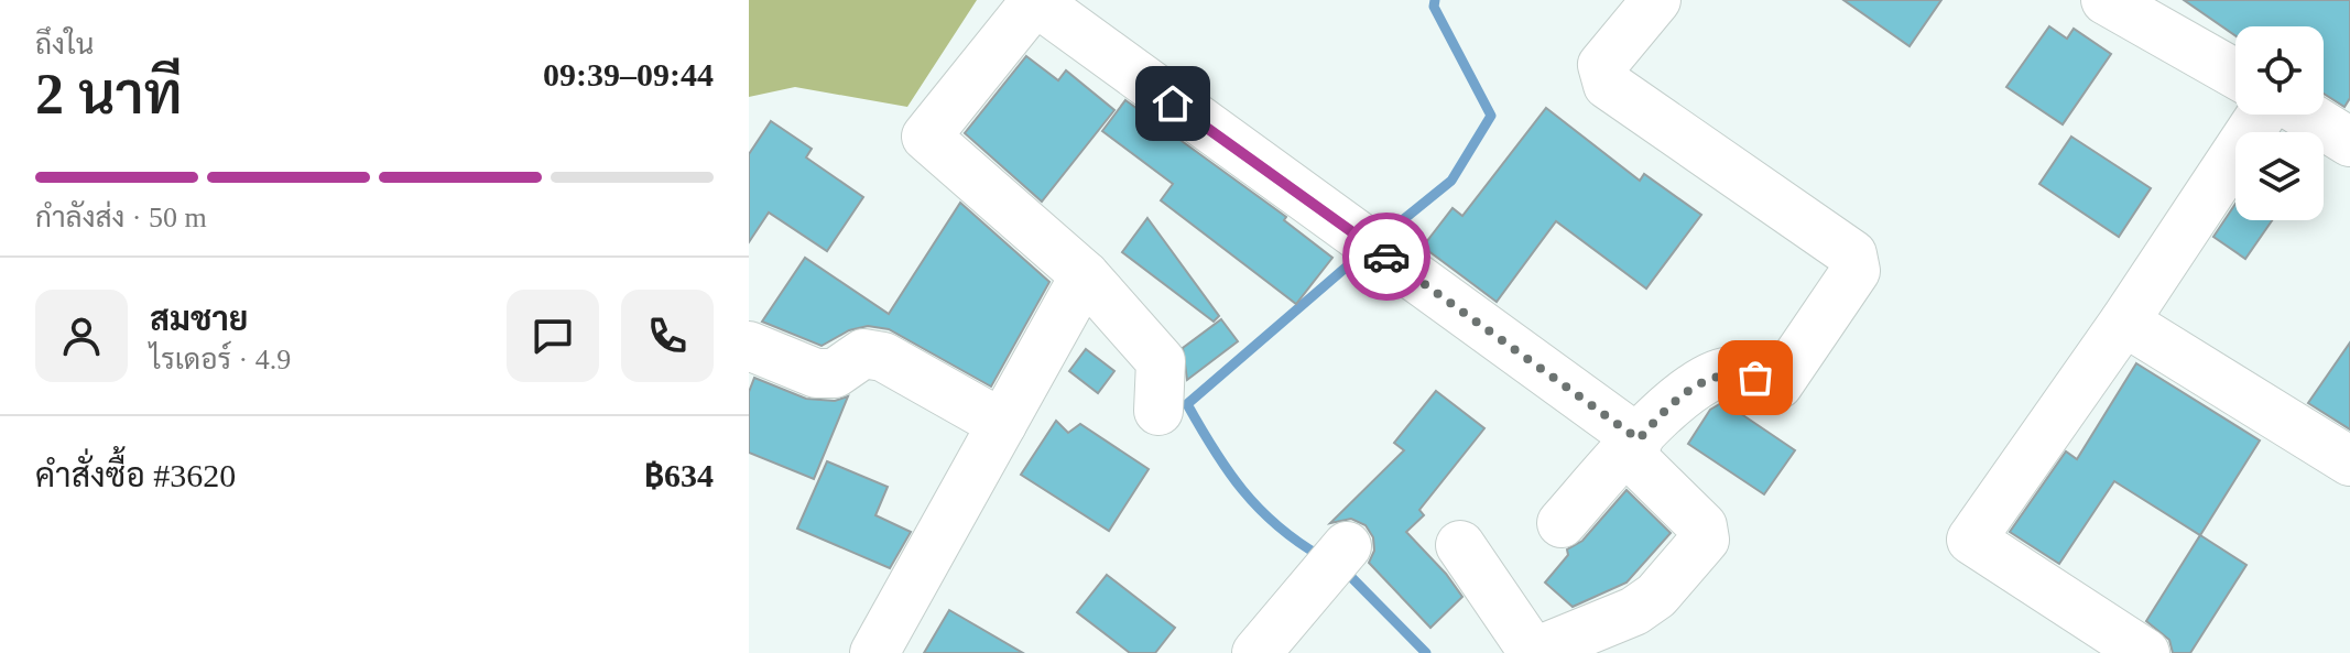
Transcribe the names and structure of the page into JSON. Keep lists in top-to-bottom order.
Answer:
{
  "page": {
    "heading": ["2 นาที", "ถึงใน", "09:39–09:44"],
    "panel": [
      "สมชาย",
      "ไรเดอร์ · 4.9",
      "คำสั่งซื้อ #3620",
      "฿634"
    ],
    "bar": "กำลังส่ง · 50 m"
  }
}
